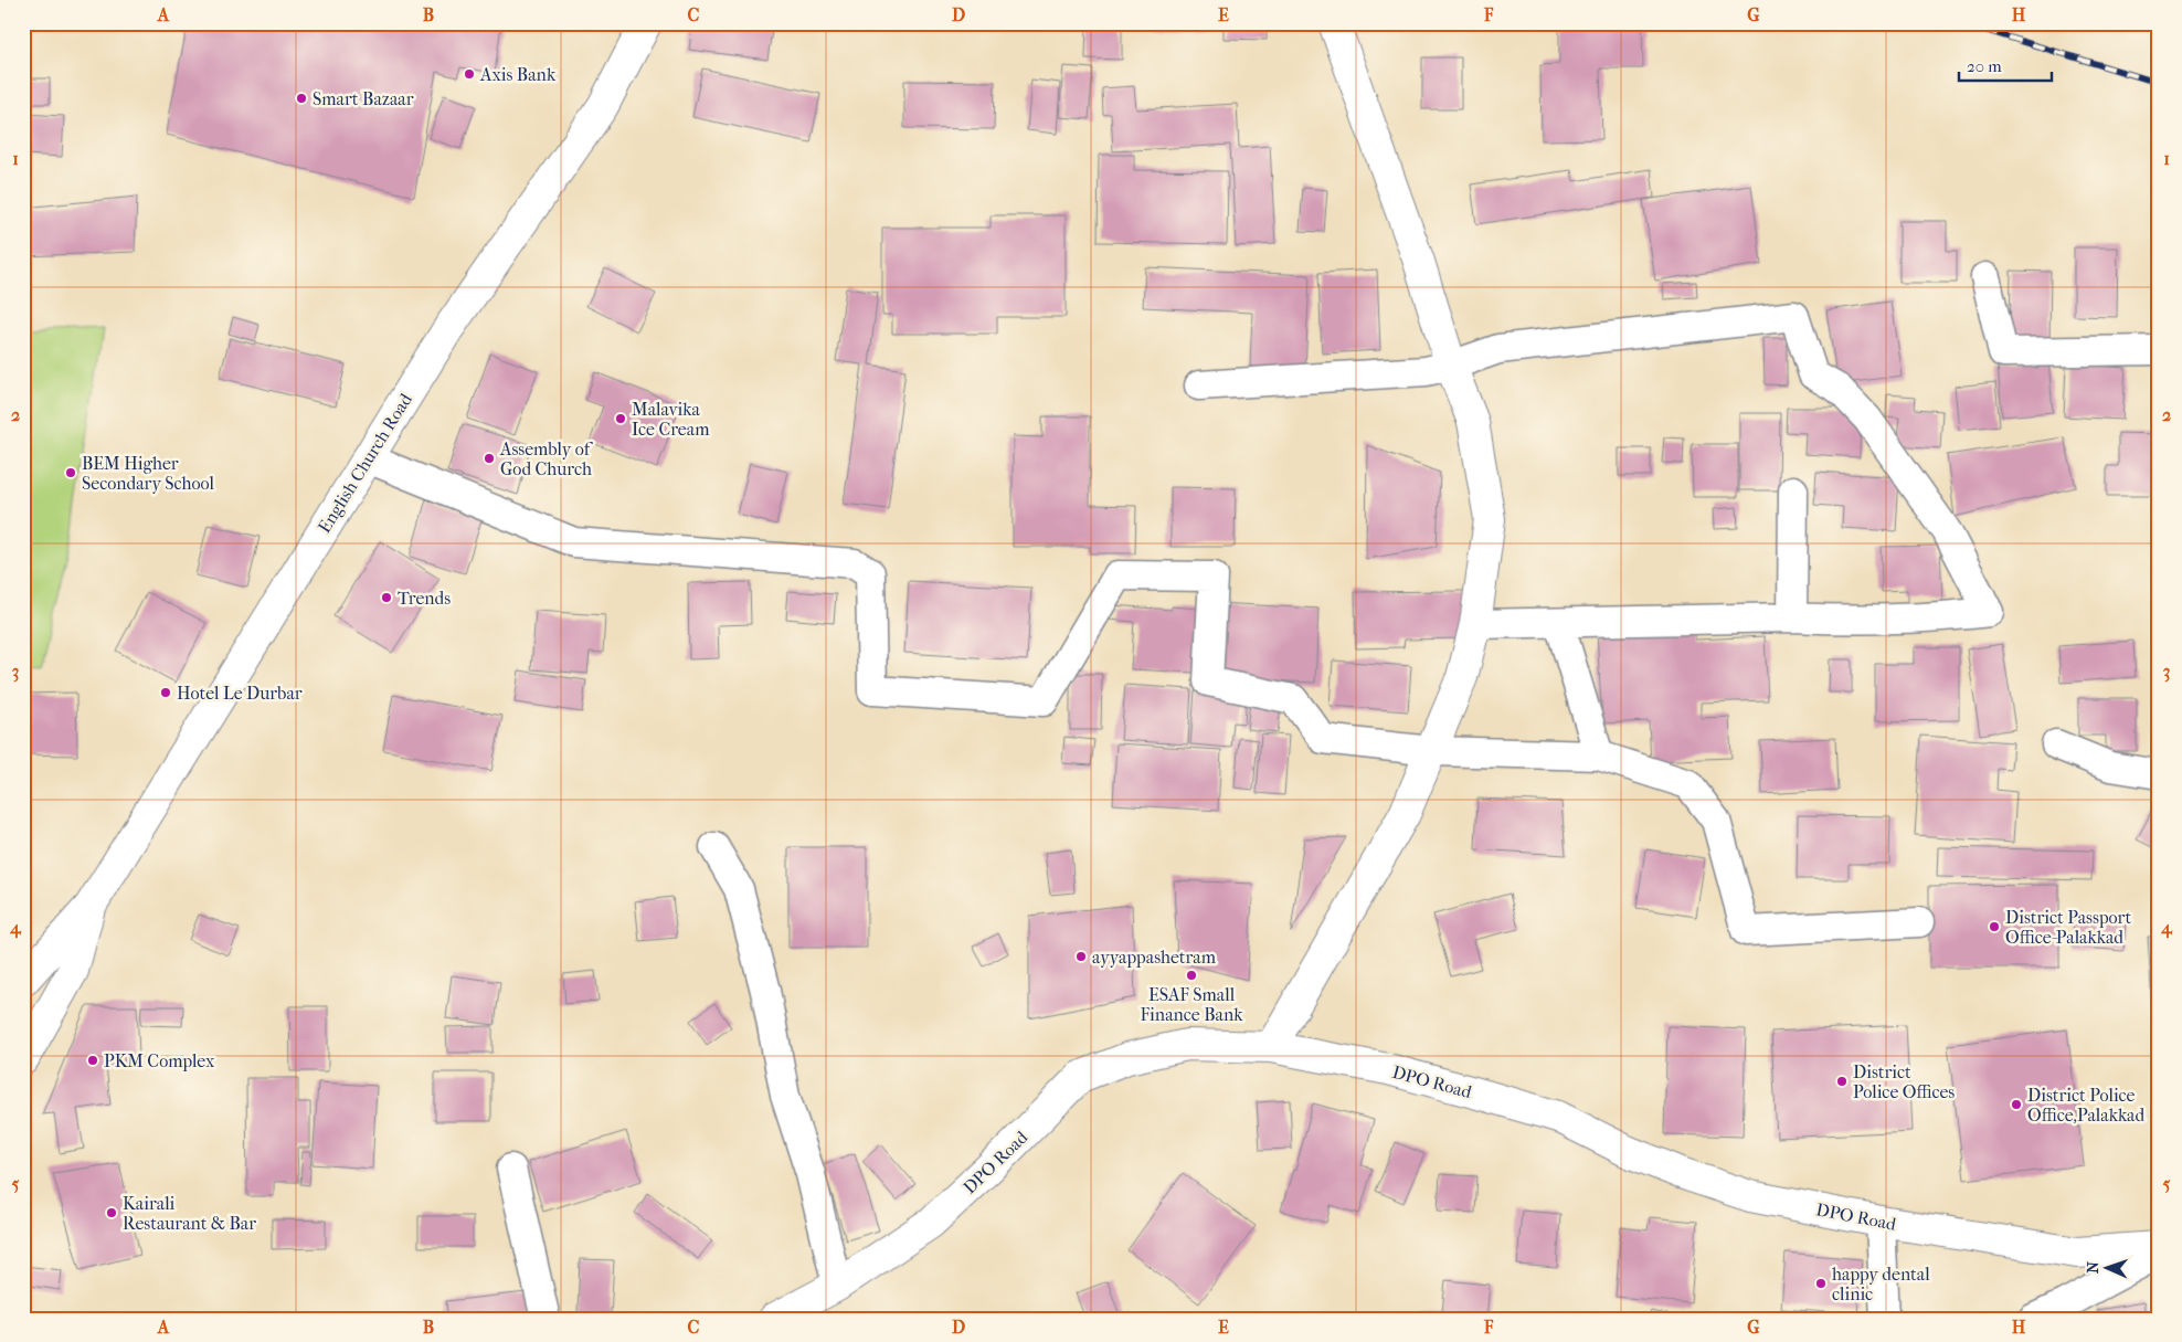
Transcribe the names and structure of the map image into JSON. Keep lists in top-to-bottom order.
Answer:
{
  "streets": {
    "street": ["English Church Road", "DPO Road"]
  },
  "places": [
    "Axis Bank",
    "Smart Bazaar",
    "Malavika Ice Cream",
    "Assembly of God Church",
    "BEM Higher Secondary School",
    "Trends",
    "Hotel Le Durbar",
    "District Passport Office-Palakkad",
    "ayyappashetram",
    "ESAF Small Finance Bank",
    "PKM Complex",
    "District Police Offices",
    "District Police Office,Palakkad",
    "Kairali Restaurant & Bar",
    "happy dental clinic"
  ],
  "scale_bar": "20 m",
  "north": "left",
  "grid": {
    "columns": [
      "A",
      "B",
      "C",
      "D",
      "E",
      "F",
      "G",
      "H"
    ],
    "rows": [
      "1",
      "2",
      "3",
      "4",
      "5"
    ]
  }
}
